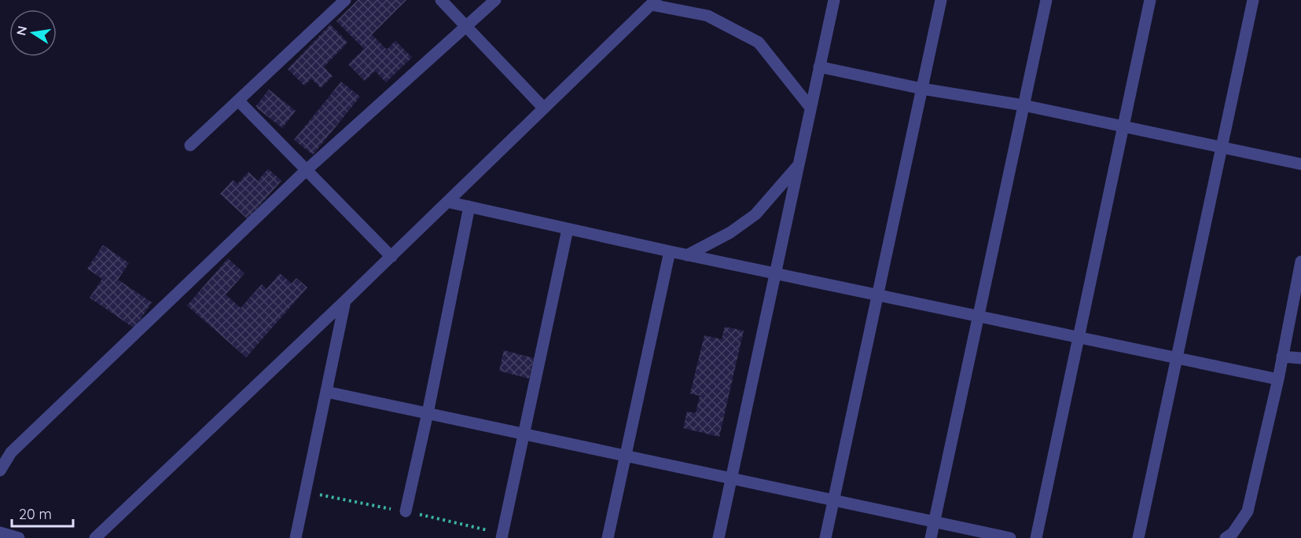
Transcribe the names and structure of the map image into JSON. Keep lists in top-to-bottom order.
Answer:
{
  "scale_bar": "20 m",
  "north": "left"
}
